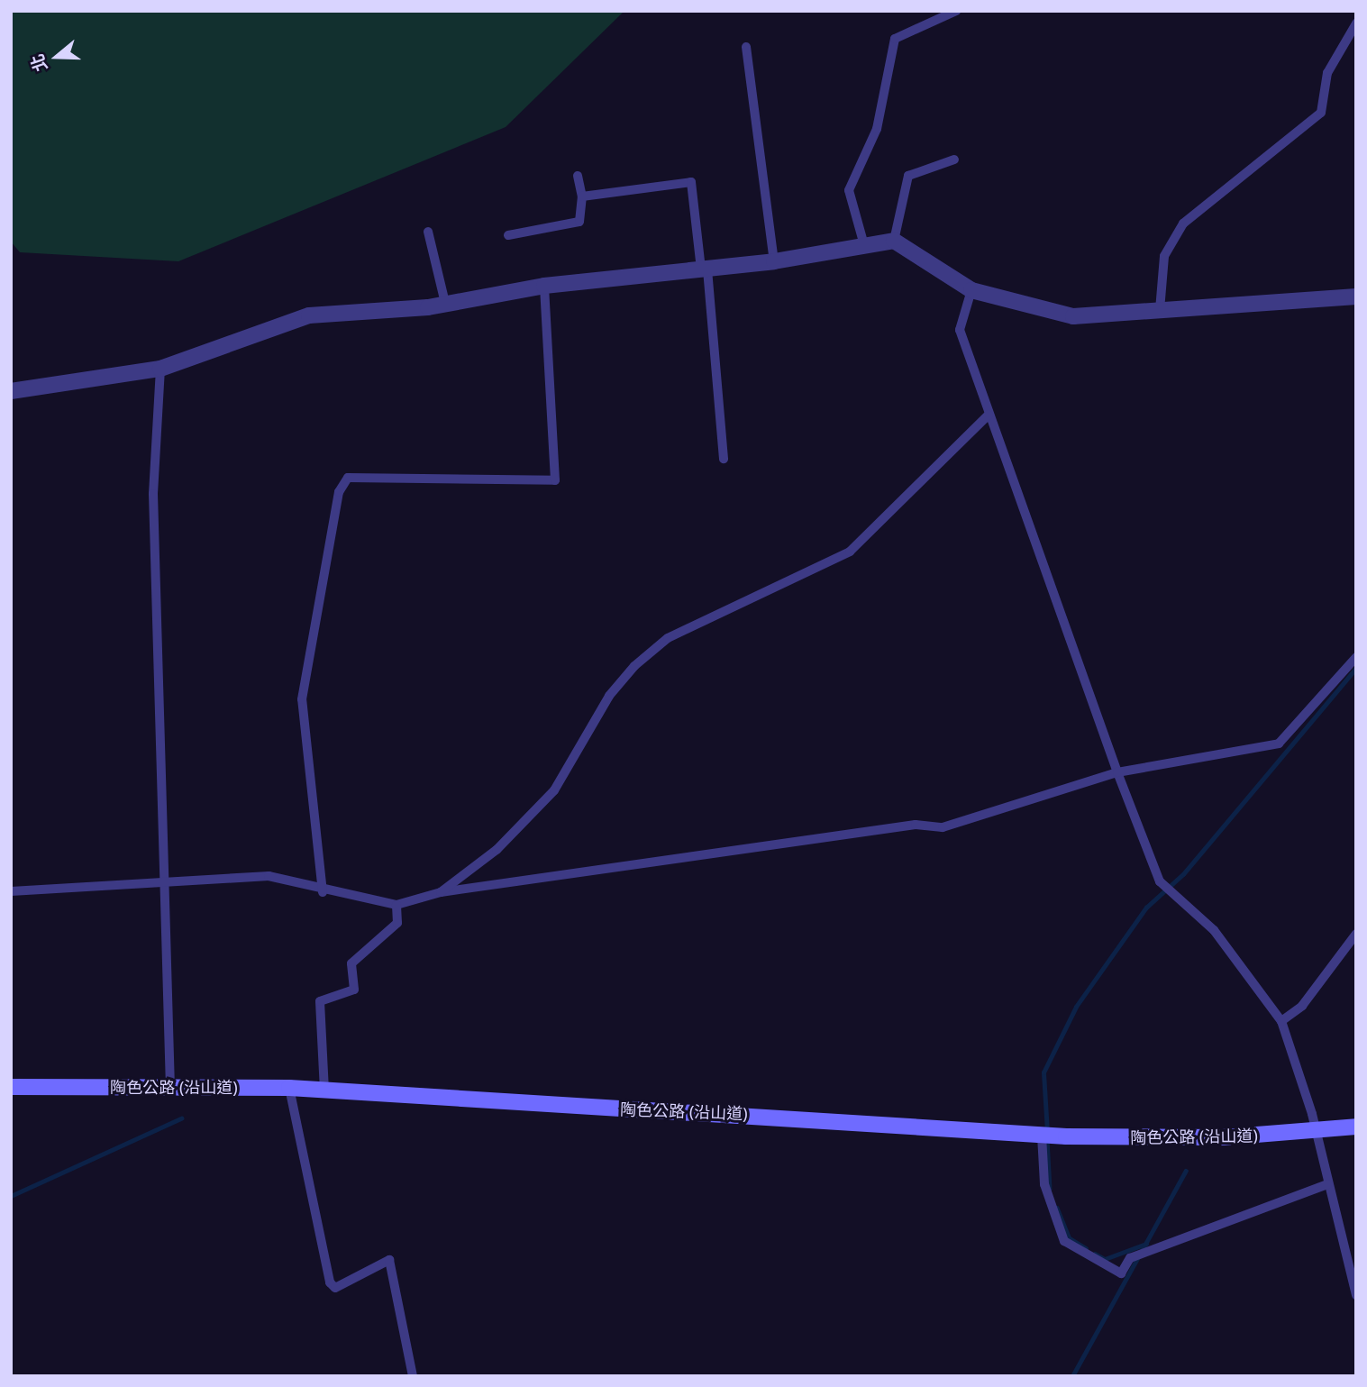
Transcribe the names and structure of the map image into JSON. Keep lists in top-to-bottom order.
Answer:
{
  "streets": {
    "main road": ["陶色公路 (沿山道)"]
  },
  "north": "left"
}
